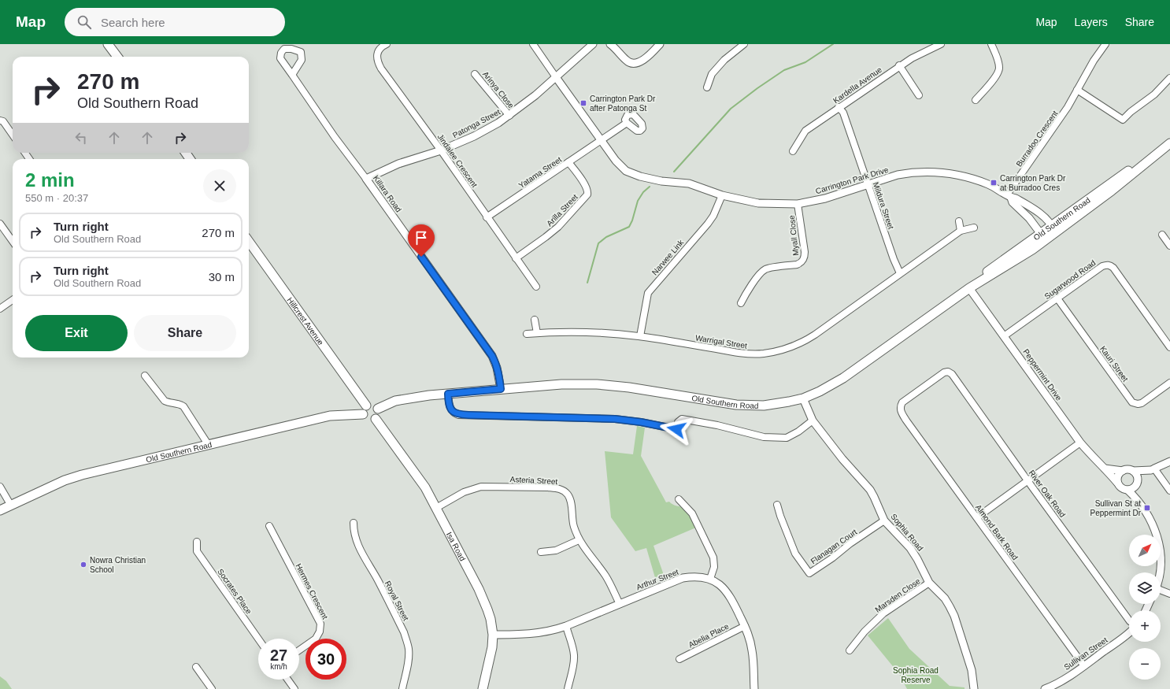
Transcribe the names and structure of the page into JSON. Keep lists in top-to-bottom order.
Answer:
{
  "streets": {
    "main road": ["Old Southern Road", "Hillcrest Avenue", "Isa Road"],
    "street": [
      "Kardella Avenue",
      "Arinya Close",
      "Patonga Street",
      "Burradoo Crescent",
      "Jindalee Crescent",
      "Yatama Street",
      "Carrington Park Drive",
      "Killara Road",
      "Mildura Street",
      "Arilla Street",
      "Myall Close",
      "Narwee Link",
      "Sugarwood Road",
      "Warrigal Street",
      "Kauri Street",
      "Peppermint Drive",
      "Asteria Street",
      "River Oak Road",
      "Sophia Road",
      "Almond Bark Road",
      "Flanagan Court",
      "Arthur Street",
      "Socrates Place",
      "Hermes Crescent",
      "Marsden Close",
      "Royal Street",
      "Abelia Place",
      "Sullivan Street"
    ]
  },
  "crossings": [
    ["Kardella Avenue", "Mildura Street"],
    ["Arinya Close", "Patonga Street"],
    ["Patonga Street", "Jindalee Crescent"],
    ["Patonga Street", "Carrington Park Drive"],
    ["Patonga Street", "Killara Road"],
    ["Burradoo Crescent", "Carrington Park Drive"],
    ["Jindalee Crescent", "Yatama Street"],
    ["Jindalee Crescent", "Arilla Street"],
    ["Yatama Street", "Carrington Park Drive"],
    ["Yatama Street", "Arilla Street"],
    ["Carrington Park Drive", "Mildura Street"],
    ["Carrington Park Drive", "Old Southern Road"],
    ["Carrington Park Drive", "Myall Close"],
    ["Carrington Park Drive", "Narwee Link"],
    ["Killara Road", "Old Southern Road"],
    ["Mildura Street", "Warrigal Street"],
    ["Old Southern Road", "Hillcrest Avenue"],
    ["Old Southern Road", "Peppermint Drive"],
    ["Old Southern Road", "Sophia Road"],
    ["Old Southern Road", "Isa Road"],
    ["Narwee Link", "Warrigal Street"],
    ["Sugarwood Road", "Kauri Street"],
    ["Sugarwood Road", "Peppermint Drive"],
    ["Hillcrest Avenue", "Isa Road"],
    ["Asteria Street", "Isa Road"],
    ["Asteria Street", "Arthur Street"],
    ["River Oak Road", "Almond Bark Road"],
    ["Sophia Road", "Flanagan Court"],
    ["Sophia Road", "Marsden Close"],
    ["Almond Bark Road", "Sullivan Street"],
    ["Isa Road", "Arthur Street"],
    ["Arthur Street", "Abelia Place"]
  ],
  "parks": ["Sophia Road Reserve"],
  "places": {
    "transit": ["Carrington Park Dr after Patonga St", "Carrington Park Dr at Burradoo Cres", "Sullivan St at Peppermint Dr"],
    "other": ["Nowra Christian School"]
  },
  "north": "top right",
  "page": {
    "header": "Map",
    "search": "Search here",
    "nav": ["Map", "Layers", "Share"],
    "turn": ["270 m", "Old Southern Road"],
    "heading": ["2 min", "550 m · 20:37"],
    "list": [
      {
        "name": "Turn right",
        "note": "Old Southern Road",
        "value": "270 m"
      },
      {
        "name": "Turn right",
        "note": "Old Southern Road",
        "value": "30 m"
      }
    ],
    "buttons": ["Exit", "Share"],
    "map_buttons": ["+", "−"],
    "speed": "27 km/h",
    "limit": "30"
  }
}
